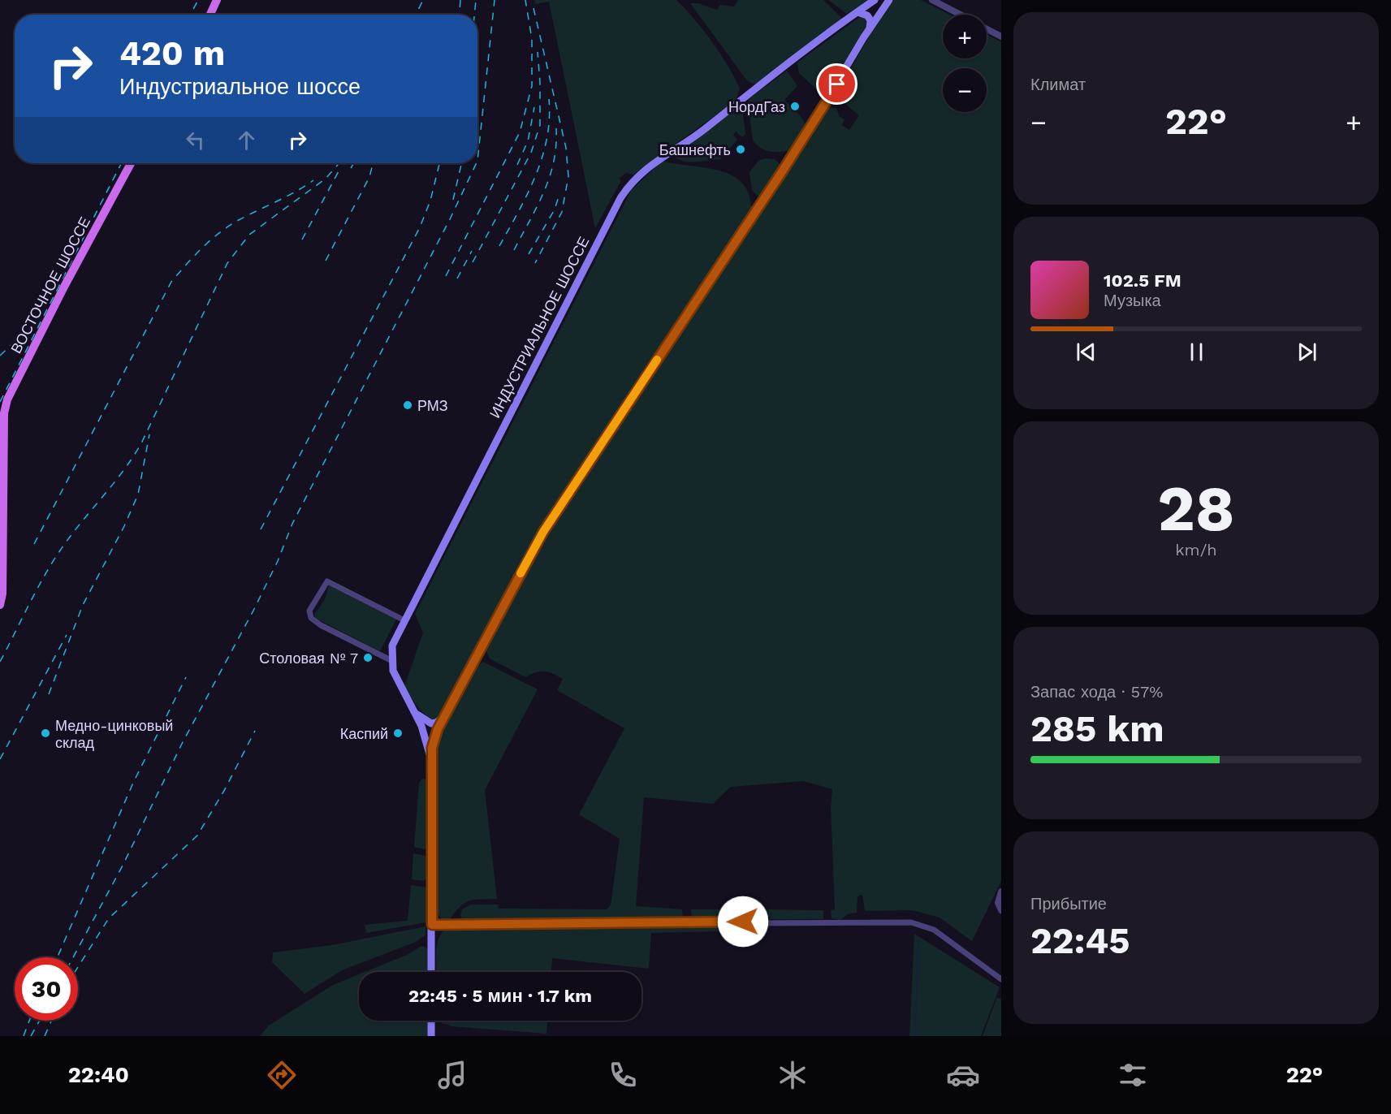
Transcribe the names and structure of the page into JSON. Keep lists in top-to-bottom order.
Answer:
{
  "streets": {
    "main road": ["ВОСТОЧНОЕ ШОССЕ", "ИНДУСТРИАЛЬНОЕ ШОССЕ"]
  },
  "places": [
    "НордГаз",
    "Башнефть",
    "РМЗ",
    "Столовая № 7",
    "Медно-цинковый склад",
    "Каспий"
  ],
  "page": {
    "tile": [
      "Климат",
      ["28", "km/h"],
      ["Запас хода · 57%", "285 km"],
      ["Прибытие", "22:45"]
    ],
    "map_buttons": ["+", "−"],
    "turn": ["420 m", "Индустриальное шоссе"],
    "heat": ["−", "22°", "+"],
    "song": ["102.5 FM", "Музыка"],
    "limit": "30",
    "trip": "22:45 · 5 мин · 1.7 km",
    "tabs": ["22:40", "22°"]
  }
}
